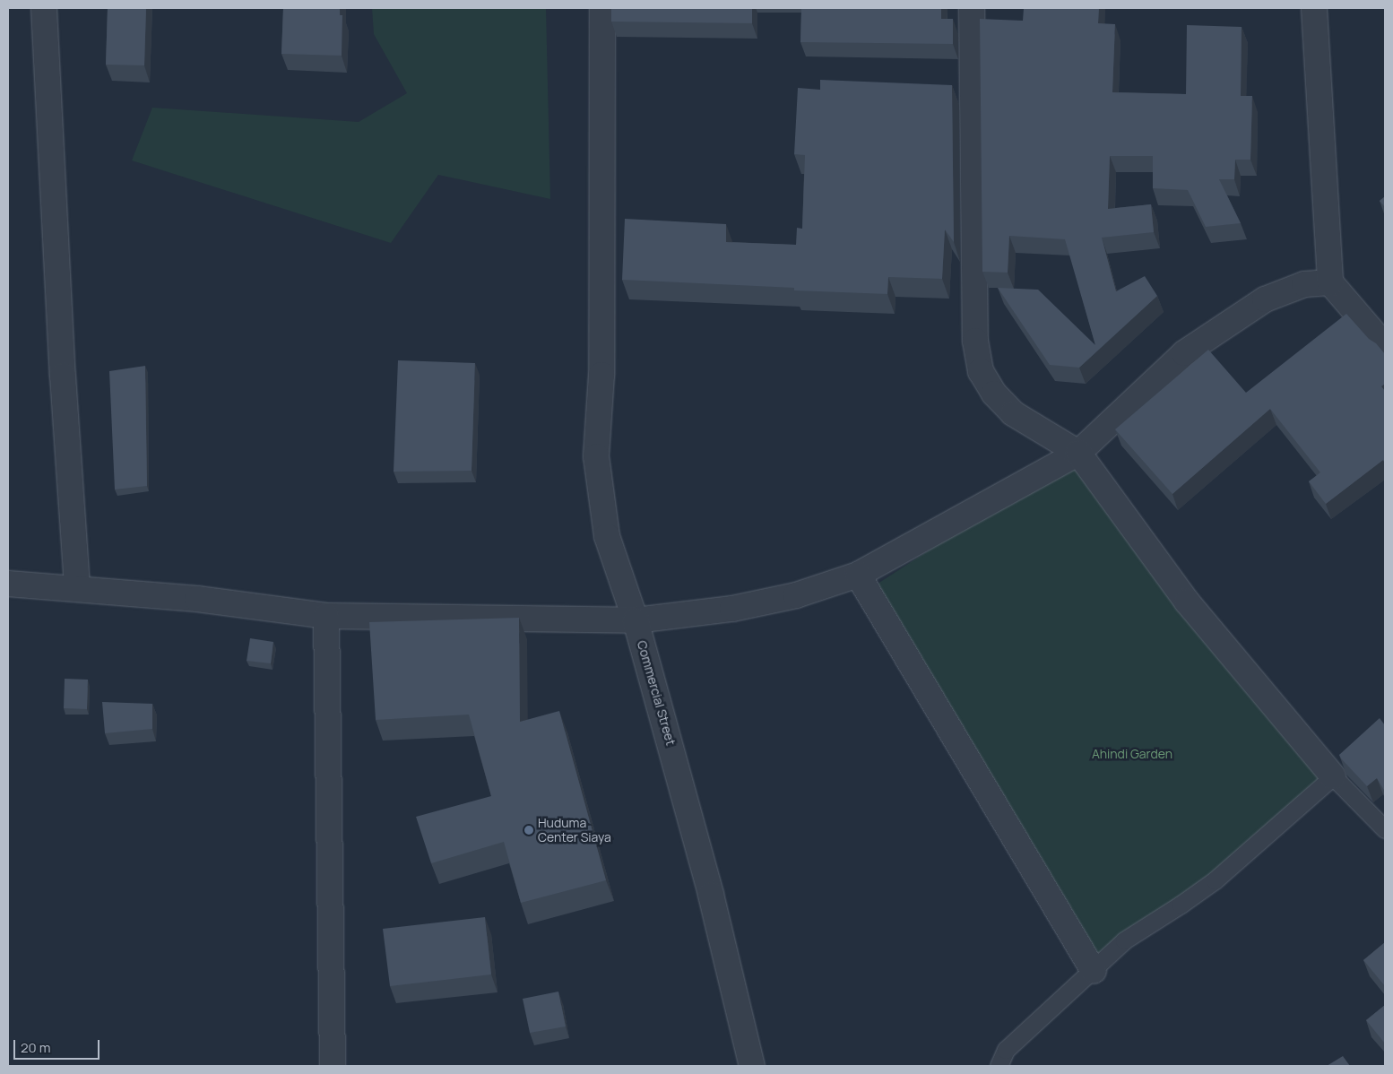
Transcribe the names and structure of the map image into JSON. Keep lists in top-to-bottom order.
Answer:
{
  "streets": {
    "street": ["Commercial Street"]
  },
  "parks": ["Ahindi Garden"],
  "places": ["Huduma Center Siaya"],
  "scale_bar": "20 m"
}
